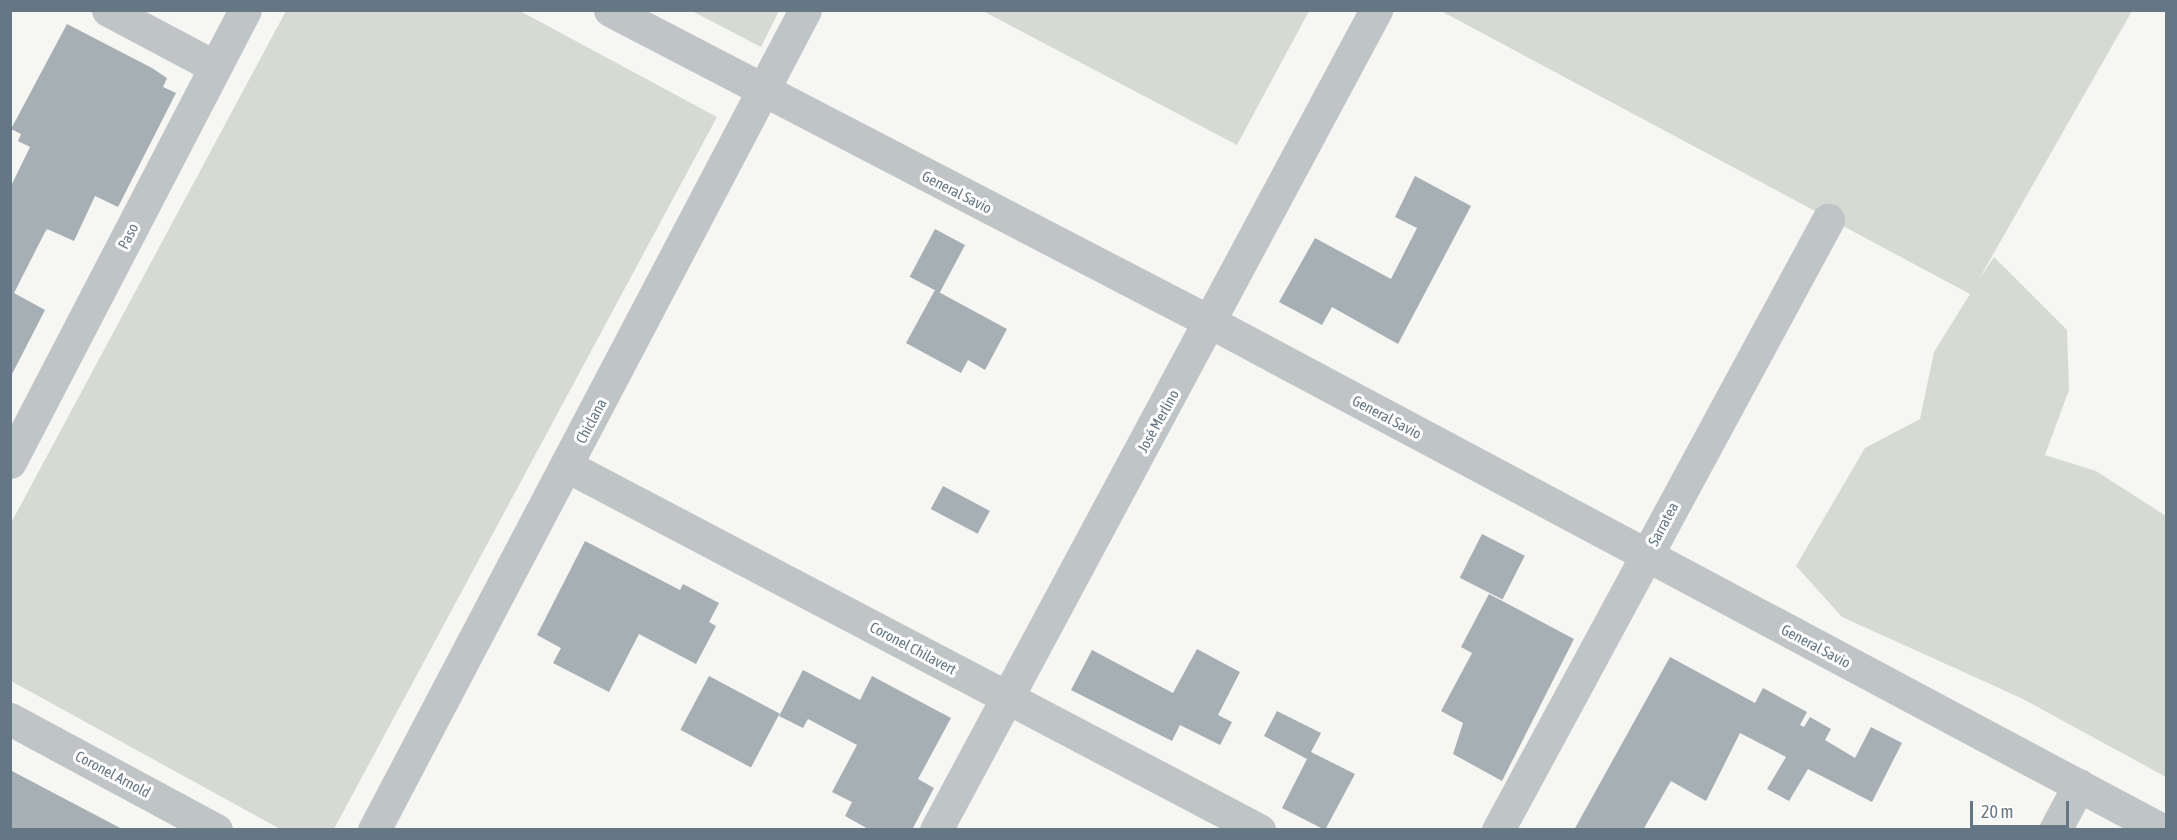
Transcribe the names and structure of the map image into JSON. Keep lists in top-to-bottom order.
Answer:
{
  "streets": {
    "street": [
      "General Savio",
      "Paso",
      "Chiclana",
      "José Merlino",
      "Sarratea",
      "Coronel Chilavert",
      "Coronel Arnold"
    ]
  },
  "crossings": [
    ["General Savio", "Chiclana"],
    ["General Savio", "José Merlino"],
    ["General Savio", "Sarratea"],
    ["Chiclana", "Coronel Chilavert"],
    ["José Merlino", "Coronel Chilavert"]
  ],
  "scale_bar": "20 m"
}
